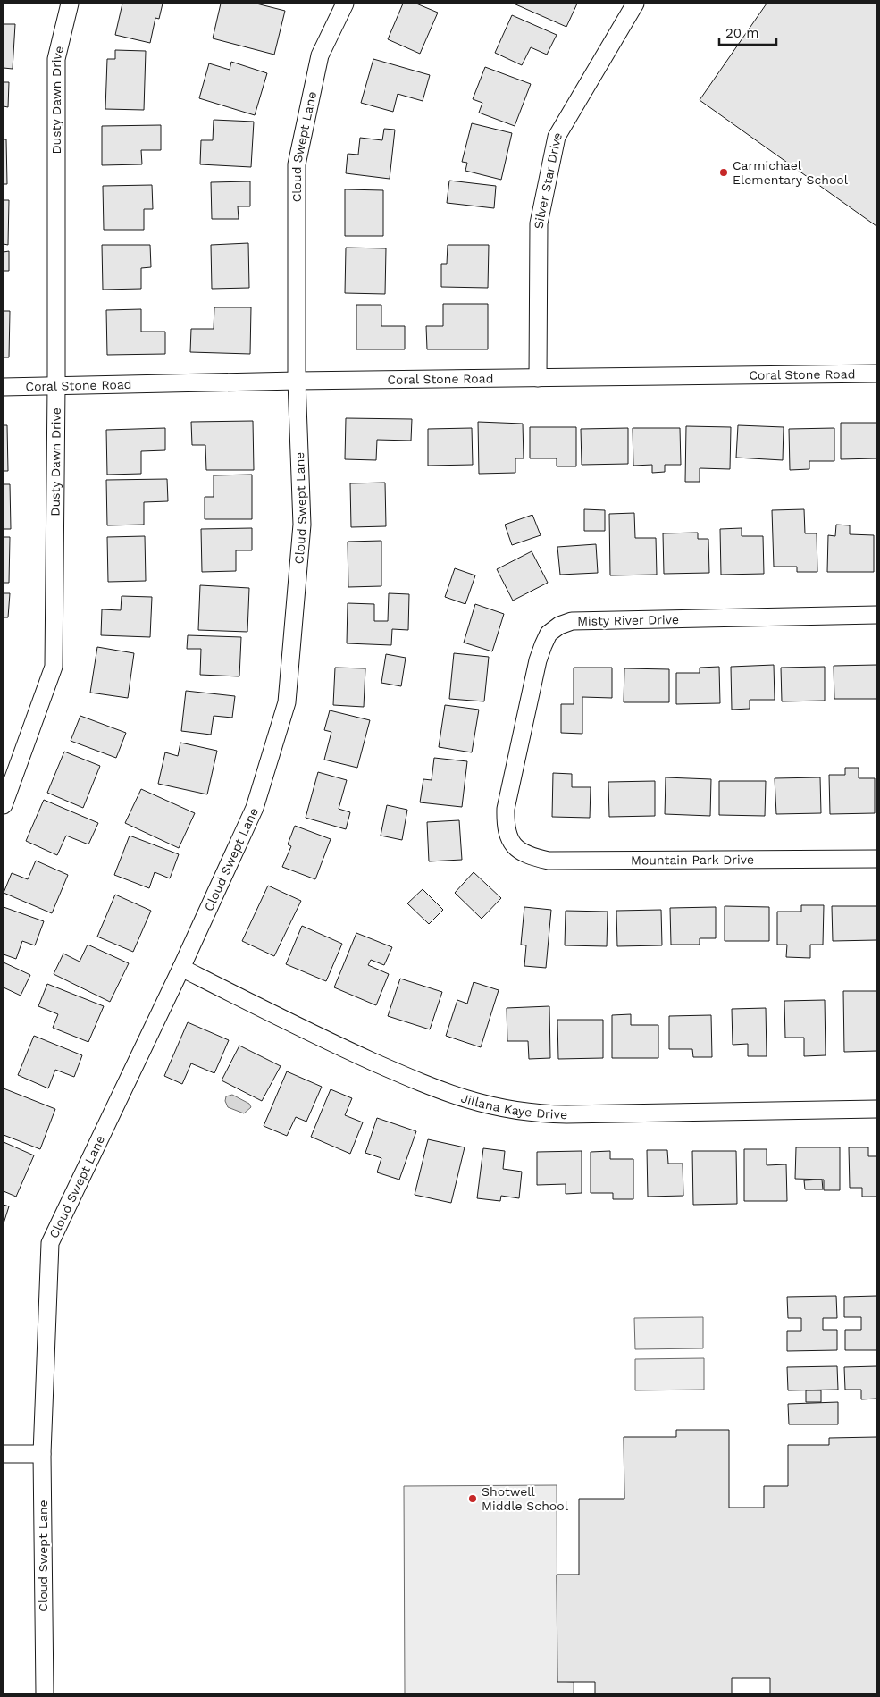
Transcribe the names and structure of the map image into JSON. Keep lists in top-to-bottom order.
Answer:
{
  "streets": {
    "street": [
      "Dusty Dawn Drive",
      "Cloud Swept Lane",
      "Silver Star Drive",
      "Coral Stone Road",
      "Misty River Drive",
      "Mountain Park Drive",
      "Jillana Kaye Drive"
    ]
  },
  "crossings": [
    ["Dusty Dawn Drive", "Coral Stone Road"],
    ["Cloud Swept Lane", "Coral Stone Road"],
    ["Cloud Swept Lane", "Jillana Kaye Drive"],
    ["Silver Star Drive", "Coral Stone Road"],
    ["Misty River Drive", "Mountain Park Drive"]
  ],
  "places": ["Carmichael Elementary School", "Shotwell Middle School"],
  "scale_bar": "20 m"
}
